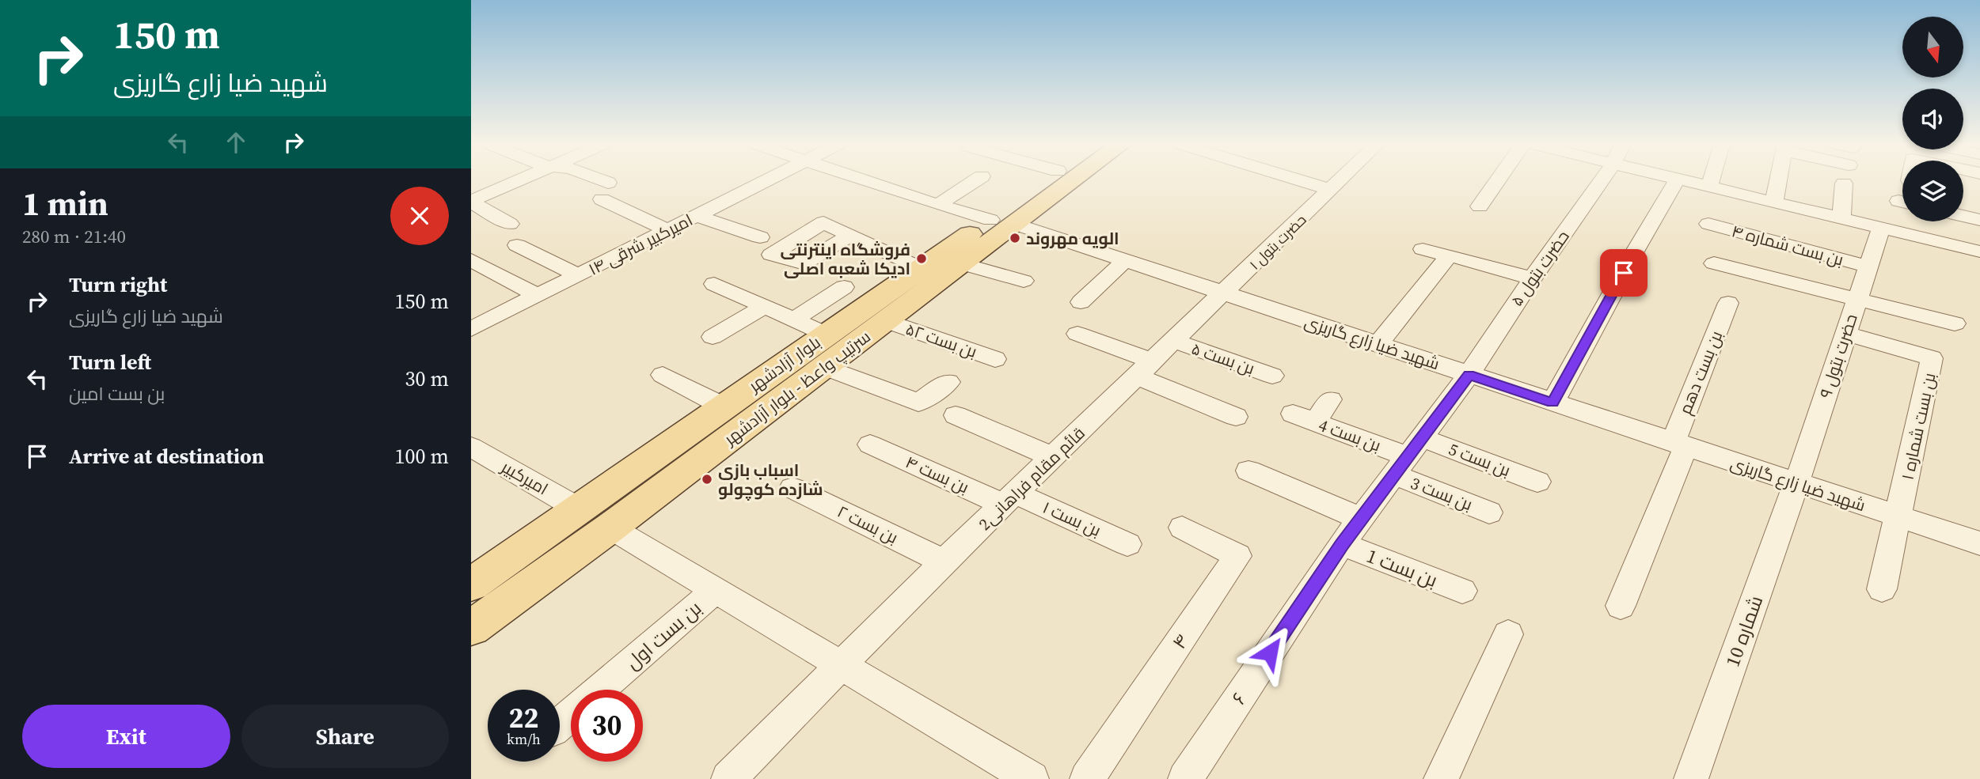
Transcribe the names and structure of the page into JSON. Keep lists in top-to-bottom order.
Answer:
{
  "streets": {
    "main road": ["بلوار آزادشهر", "سرتیپ واعظ - بلوار آزادشهر"],
    "street": [
      "حضرت بتول ۱",
      "۱۴ امیرکبیر شرقی",
      "بن بست شماره ۴",
      "حضرت بتول ۵",
      "بن بست ۵۲",
      "شهید ضیا زارع گاریزی",
      "حضرت بتول ۹",
      "بن بست ۵",
      "بن بست دهم",
      "بن بست شماره ۱",
      "بن بست 4",
      "بن بست 5",
      "بن بست ۴",
      "امیرکبیر",
      "2قائم مقام فراهانی",
      "بن بست 3",
      "بن بست ۱",
      "بن بست ۲",
      "بن بست 1",
      "شماره 10",
      "بن بست اول",
      "۴",
      "۶"
    ]
  },
  "crossings": [
    ["حضرت بتول ۱", "شهید ضیا زارع گاریزی"],
    ["حضرت بتول ۱", "2قائم مقام فراهانی"],
    ["بن بست شماره ۴", "حضرت بتول ۹"],
    ["حضرت بتول ۵", "شهید ضیا زارع گاریزی"],
    ["حضرت بتول ۵", "۶"],
    ["بن بست ۵۲", "سرتیپ واعظ - بلوار آزادشهر"],
    ["شهید ضیا زارع گاریزی", "حضرت بتول ۹"],
    ["شهید ضیا زارع گاریزی", "بلوار آزادشهر"],
    ["شهید ضیا زارع گاریزی", "بن بست دهم"],
    ["شهید ضیا زارع گاریزی", "سرتیپ واعظ - بلوار آزادشهر"],
    ["شهید ضیا زارع گاریزی", "بن بست شماره ۱"],
    ["شهید ضیا زارع گاریزی", "2قائم مقام فراهانی"],
    ["شهید ضیا زارع گاریزی", "شماره 10"],
    ["شهید ضیا زارع گاریزی", "۶"],
    ["حضرت بتول ۹", "بن بست شماره ۱"],
    ["حضرت بتول ۹", "شماره 10"],
    ["بن بست ۵", "2قائم مقام فراهانی"],
    ["بلوار آزادشهر", "سرتیپ واعظ - بلوار آزادشهر"],
    ["بلوار آزادشهر", "امیرکبیر"],
    ["بن بست 4", "بن بست 5"],
    ["بن بست 4", "بن بست 3"],
    ["بن بست 4", "۶"],
    ["بن بست 5", "بن بست 3"],
    ["بن بست 5", "۶"],
    ["بن بست ۴", "2قائم مقام فراهانی"],
    ["بن بست ۴", "بن بست ۱"],
    ["2قائم مقام فراهانی", "بن بست ۱"],
    ["2قائم مقام فراهانی", "بن بست ۲"],
    ["بن بست 3", "۶"],
    ["بن بست 1", "۶"]
  ],
  "places": ["الویه مهروند", "فروشگاه اینترنتی ادیکا شعبه اصلی", "اسباب بازی شازده کوچولو"],
  "north": "bottom",
  "page": {
    "turn": ["150 m", "شهید ضیا زارع گاریزی"],
    "heading": ["1 min", "280 m · 21:40"],
    "list": [
      {
        "name": "Turn right",
        "note": "شهید ضیا زارع گاریزی",
        "value": "150 m"
      },
      {
        "name": "Turn left",
        "note": "بن بست امین",
        "value": "30 m"
      },
      {
        "name": "Arrive at destination",
        "value": "100 m"
      }
    ],
    "speed": "22 km/h",
    "limit": "30",
    "buttons": ["Exit", "Share"]
  }
}
